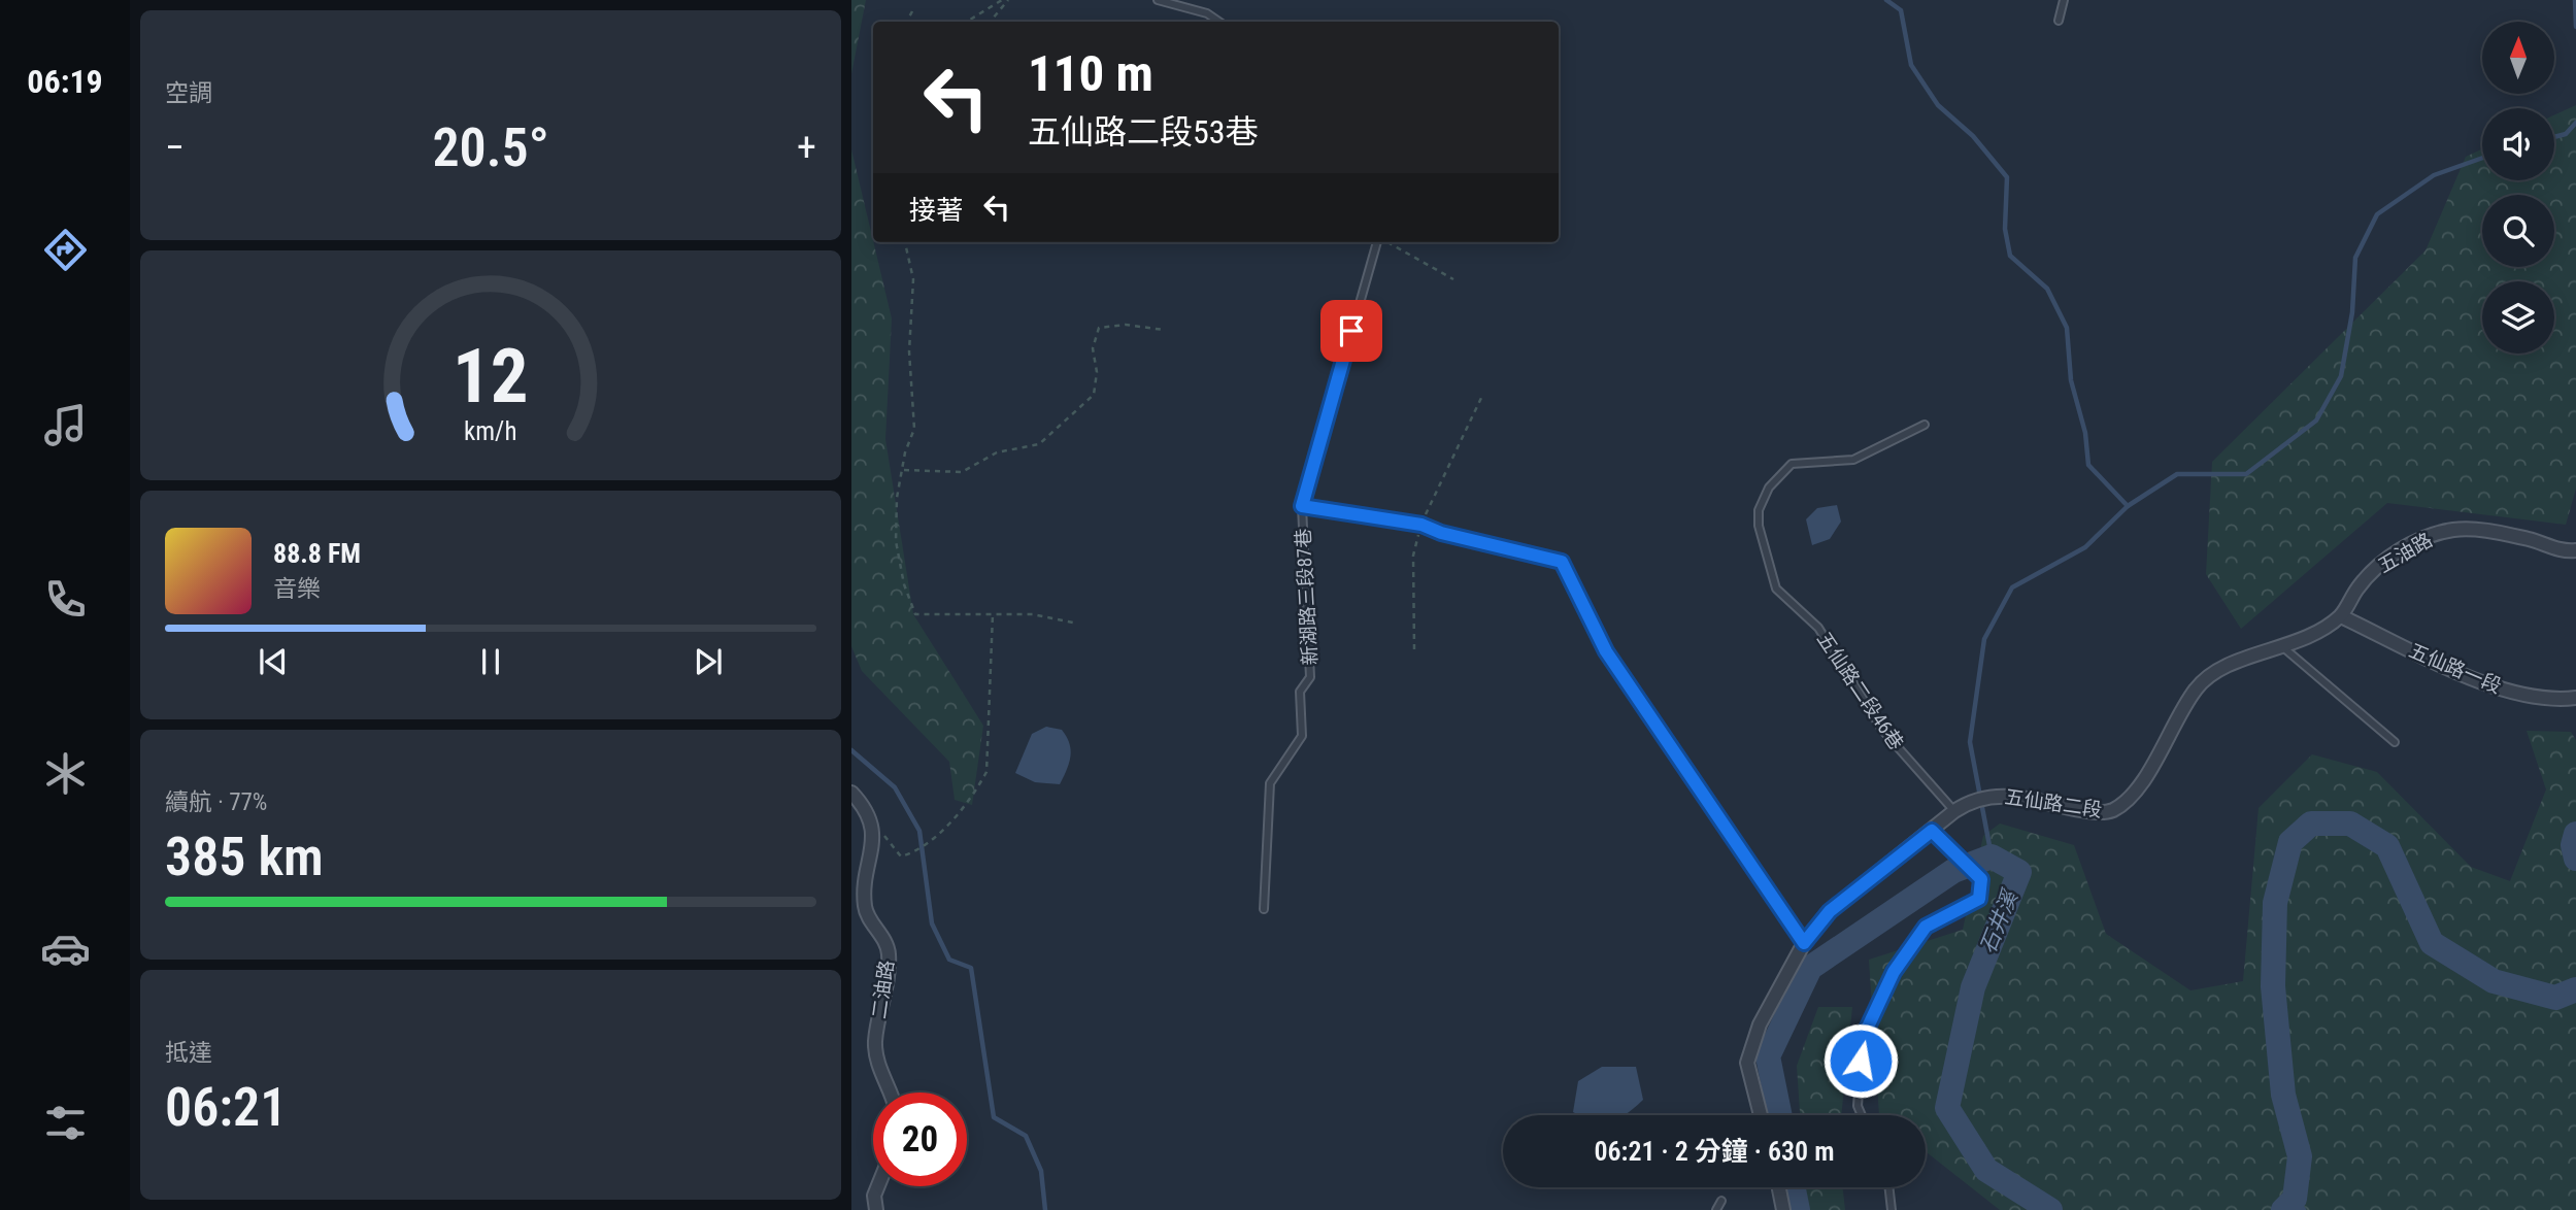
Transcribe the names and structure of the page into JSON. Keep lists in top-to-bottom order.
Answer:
{
  "streets": {
    "street": [
      "五油路",
      "五仙路一段",
      "五仙路二段",
      "二油路"
    ],
    "lane": ["新湖路三段87巷", "五仙路二段46巷"]
  },
  "crossings": [
    ["五油路", "五仙路一段"],
    ["五油路", "五仙路二段"],
    ["五仙路一段", "五仙路二段"],
    ["五仙路二段46巷", "五仙路二段"]
  ],
  "water": ["石井溪"],
  "north": "top",
  "page": {
    "tabs": "06:19",
    "tile": [
      "空調",
      ["續航 · 77%", "385 km"],
      ["抵達", "06:21"]
    ],
    "turn": ["110 m", "五仙路二段53巷"],
    "heat": ["−", "20.5°", "+"],
    "then": "接著",
    "song": ["88.8 FM", "音樂"],
    "limit": "20",
    "trip": "06:21 · 2 分鐘 · 630 m",
    "gauge": ["12", "km/h"]
  }
}
